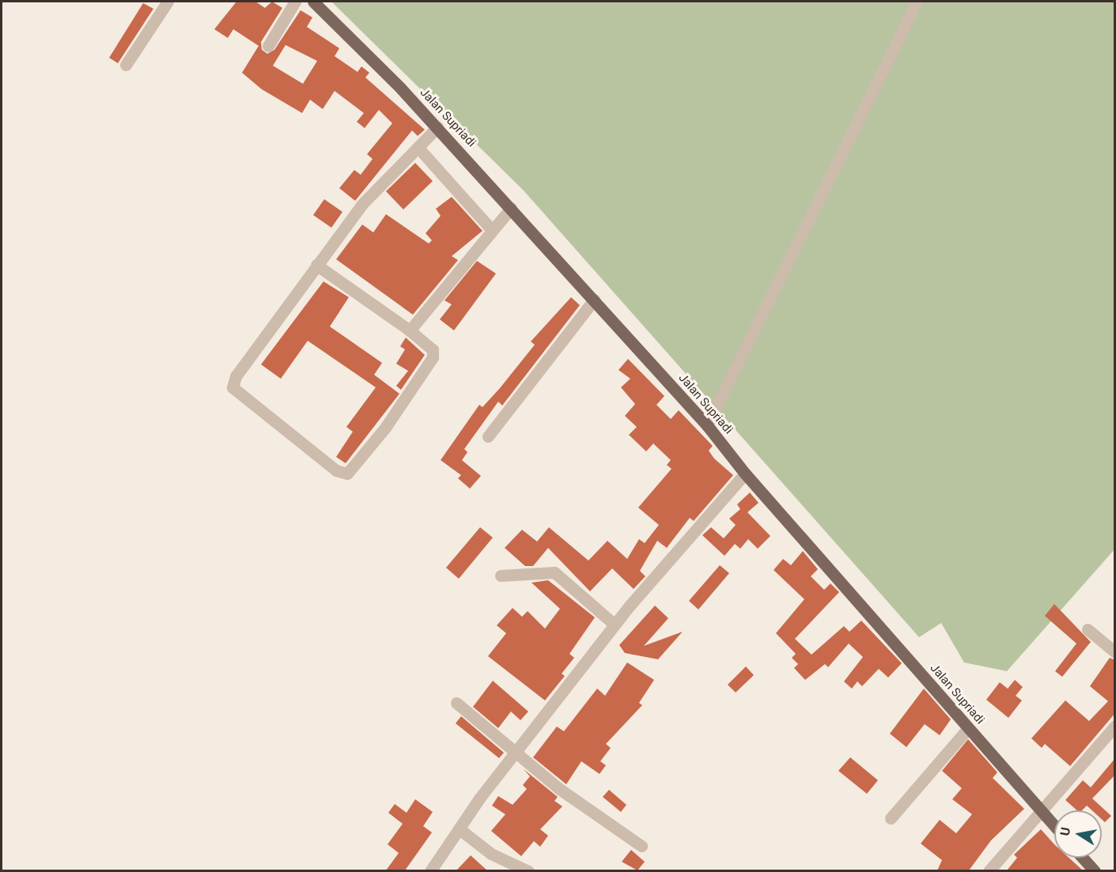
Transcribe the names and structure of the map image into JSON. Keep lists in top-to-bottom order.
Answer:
{
  "streets": {
    "main road": ["Jalan Supriadi"]
  },
  "north": "left"
}
